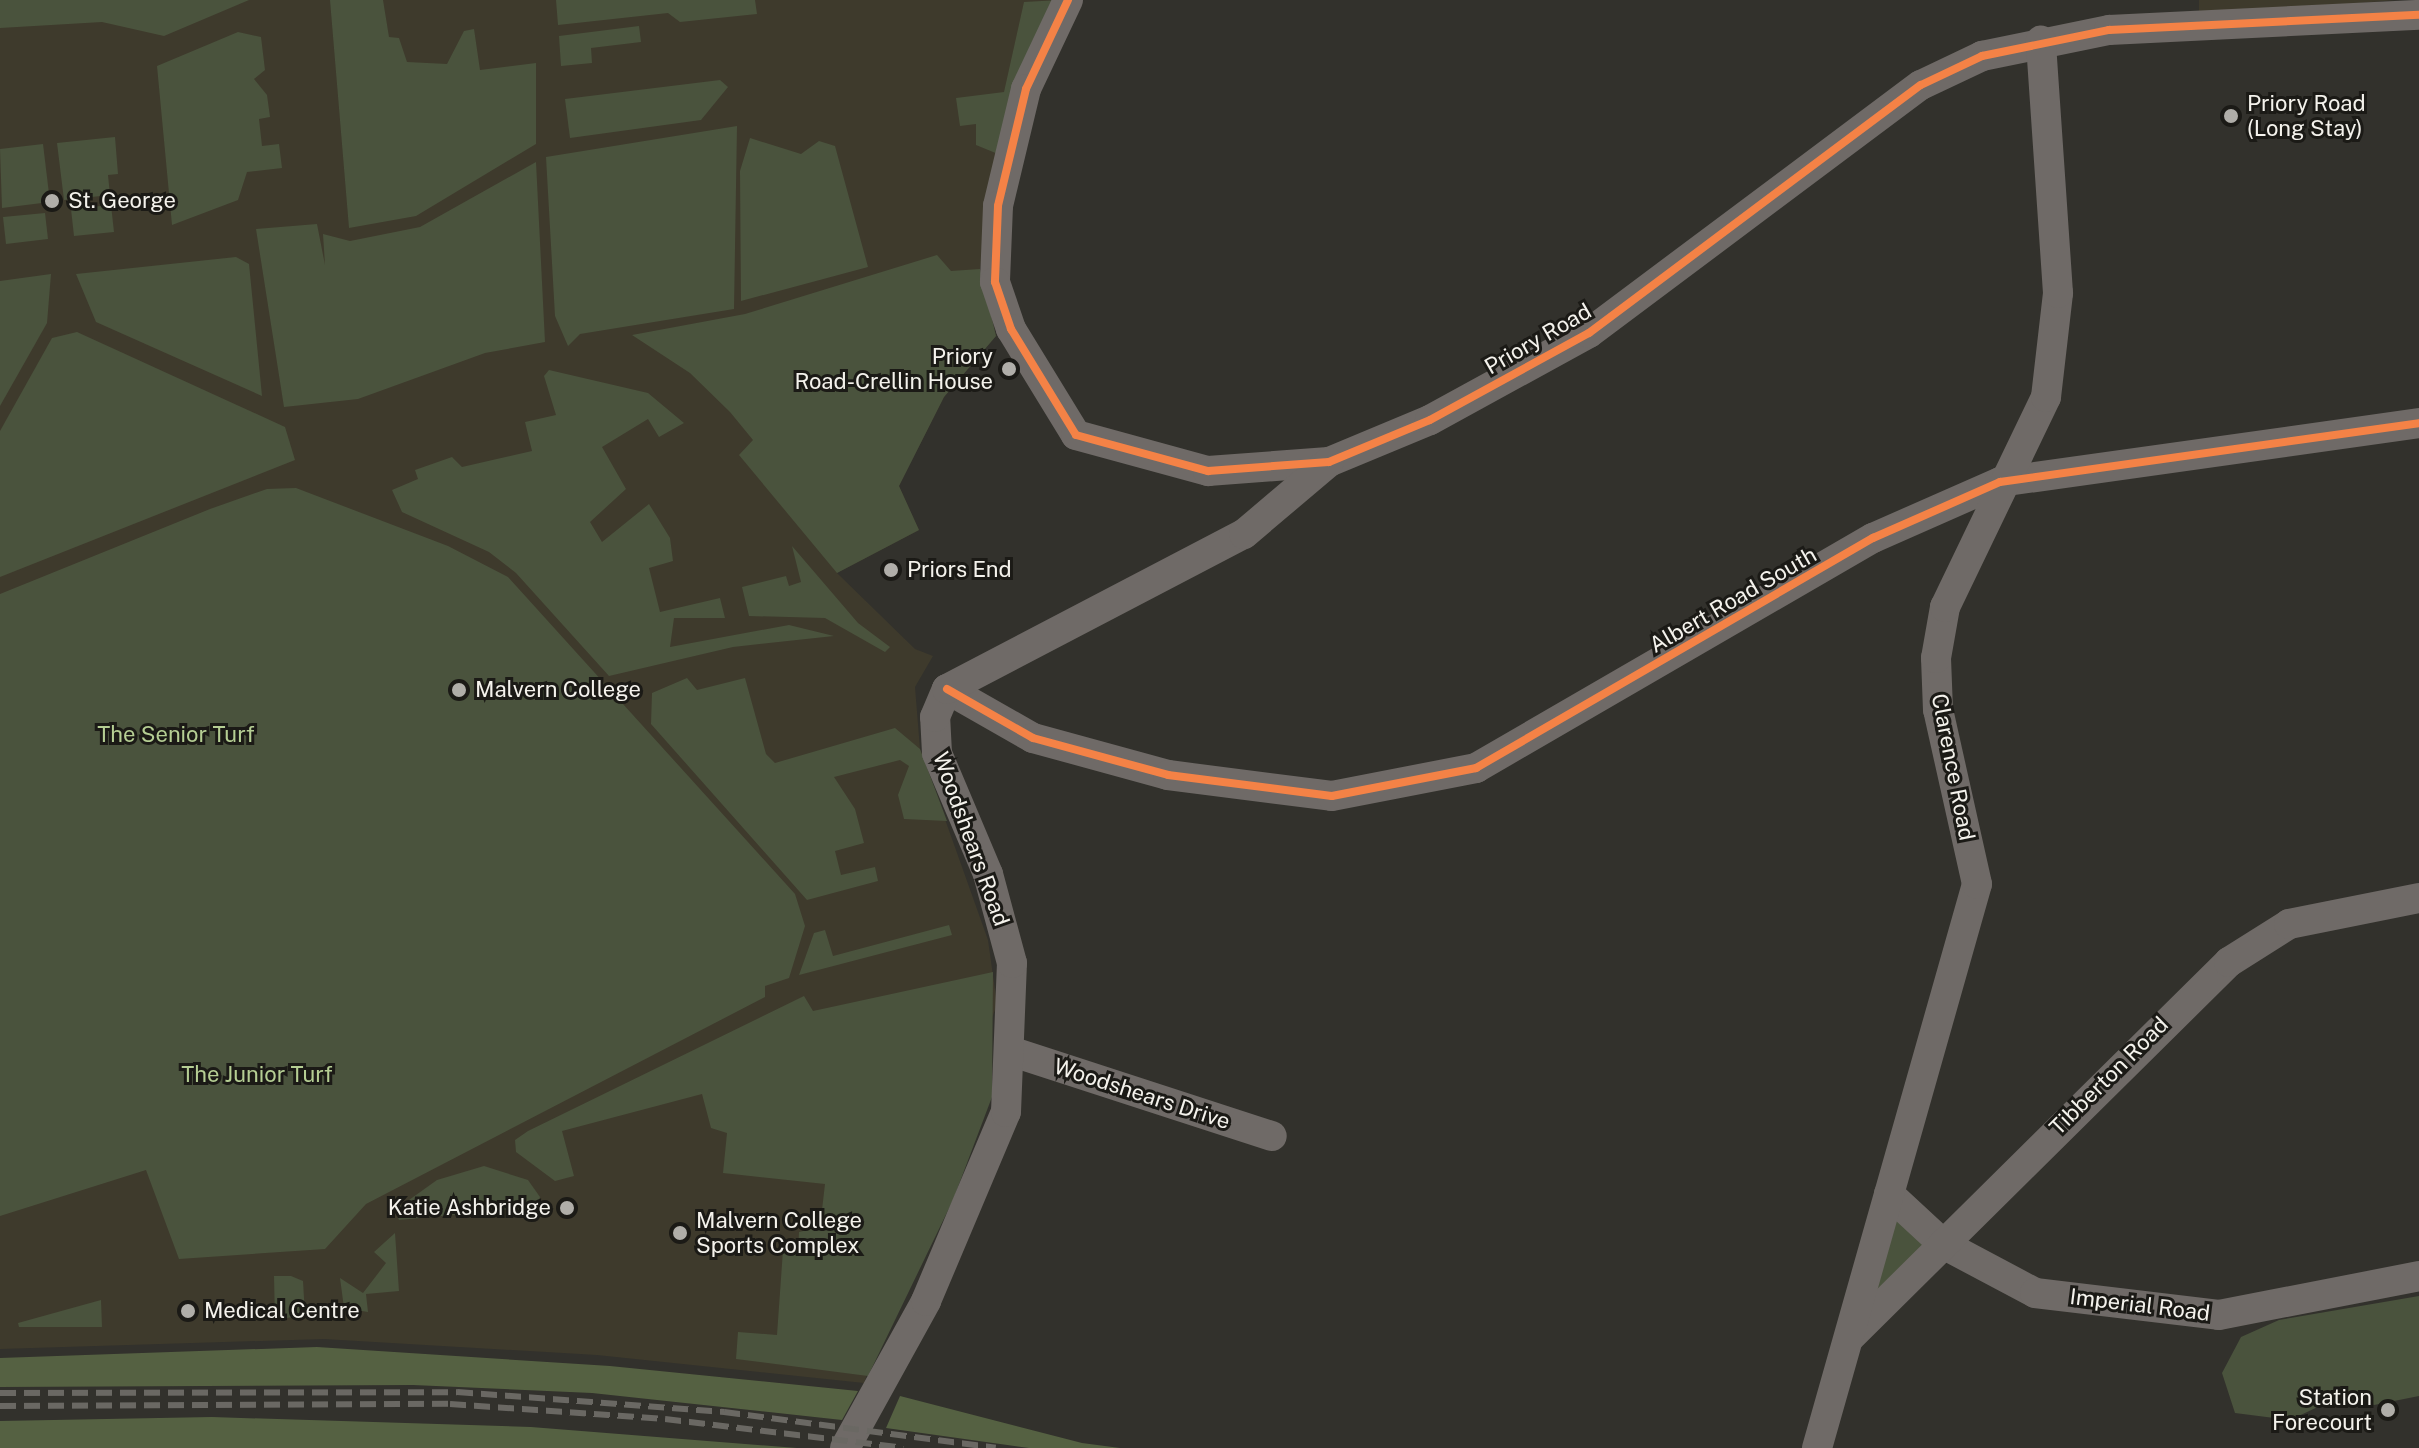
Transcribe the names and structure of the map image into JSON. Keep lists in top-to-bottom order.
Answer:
{
  "streets": {
    "street": [
      "Priory Road",
      "Albert Road South",
      "Clarence Road",
      "Woodshears Road",
      "Tibberton Road",
      "Woodshears Drive",
      "Imperial Road"
    ]
  },
  "crossings": [
    ["Priory Road", "Clarence Road"],
    ["Albert Road South", "Clarence Road"],
    ["Albert Road South", "Woodshears Road"],
    ["Clarence Road", "Tibberton Road"],
    ["Clarence Road", "Imperial Road"],
    ["Woodshears Road", "Woodshears Drive"],
    ["Tibberton Road", "Imperial Road"]
  ],
  "parks": ["The Senior Turf", "The Junior Turf"],
  "places": [
    "Priory Road (Long Stay)",
    "St. George",
    "Priory Road-Crellin House",
    "Priors End",
    "Malvern College",
    "Katie Ashbridge",
    "Malvern College Sports Complex",
    "Medical Centre",
    "Station Forecourt"
  ]
}
